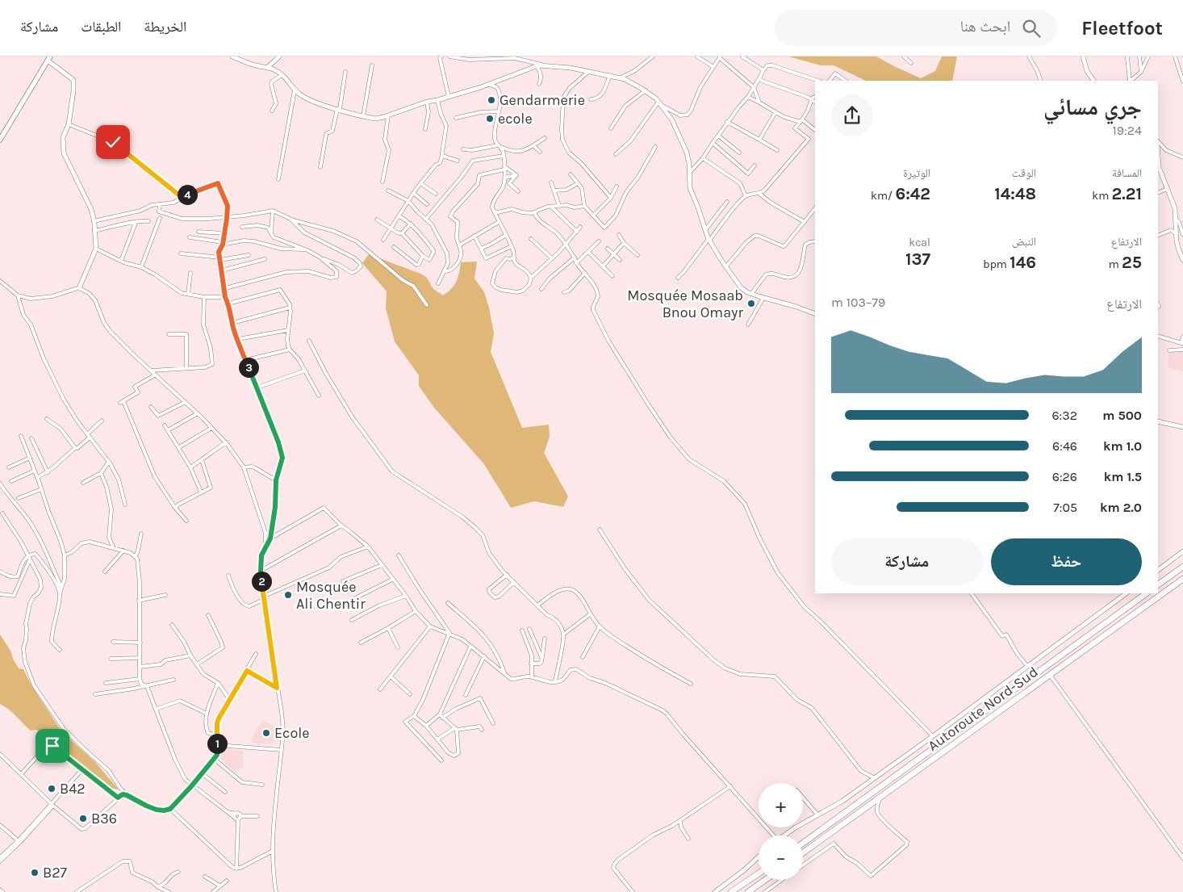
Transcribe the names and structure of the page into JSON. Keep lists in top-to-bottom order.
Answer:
{
  "streets": {
    "highway": ["Autoroute Nord-Sud"]
  },
  "places": [
    "Gendarmerie",
    "ecole",
    "Mosquée Mosaab Bnou Omayr",
    "Mosquée Ali Chentir",
    "Ecole",
    "B42",
    "B36",
    "B27"
  ],
  "page": {
    "header": "Fleetfoot",
    "search": "ابحث هنا",
    "nav": ["الخريطة", "الطبقات", "مشاركة"],
    "heading": ["جري مسائي", "19:24"],
    "stats": [
      ["المسافة", "2.21 km"],
      ["الوقت", "14:48"],
      ["الوتيرة", "6:42 /km"],
      ["الارتفاع", "25 m"],
      ["النبض", "146 bpm"],
      ["kcal", "137"]
    ],
    "pins": [
      "4",
      "3",
      "2",
      "1"
    ],
    "chart": ["الارتفاع", "79–103 m"],
    "list": [
      {
        "name": "500 m",
        "note": "6:32"
      },
      {
        "name": "1.0 km",
        "note": "6:46"
      },
      {
        "name": "1.5 km",
        "note": "6:26"
      },
      {
        "name": "2.0 km",
        "note": "7:05"
      }
    ],
    "buttons": ["حفظ", "مشاركة"],
    "map_buttons": ["+", "−"]
  }
}
